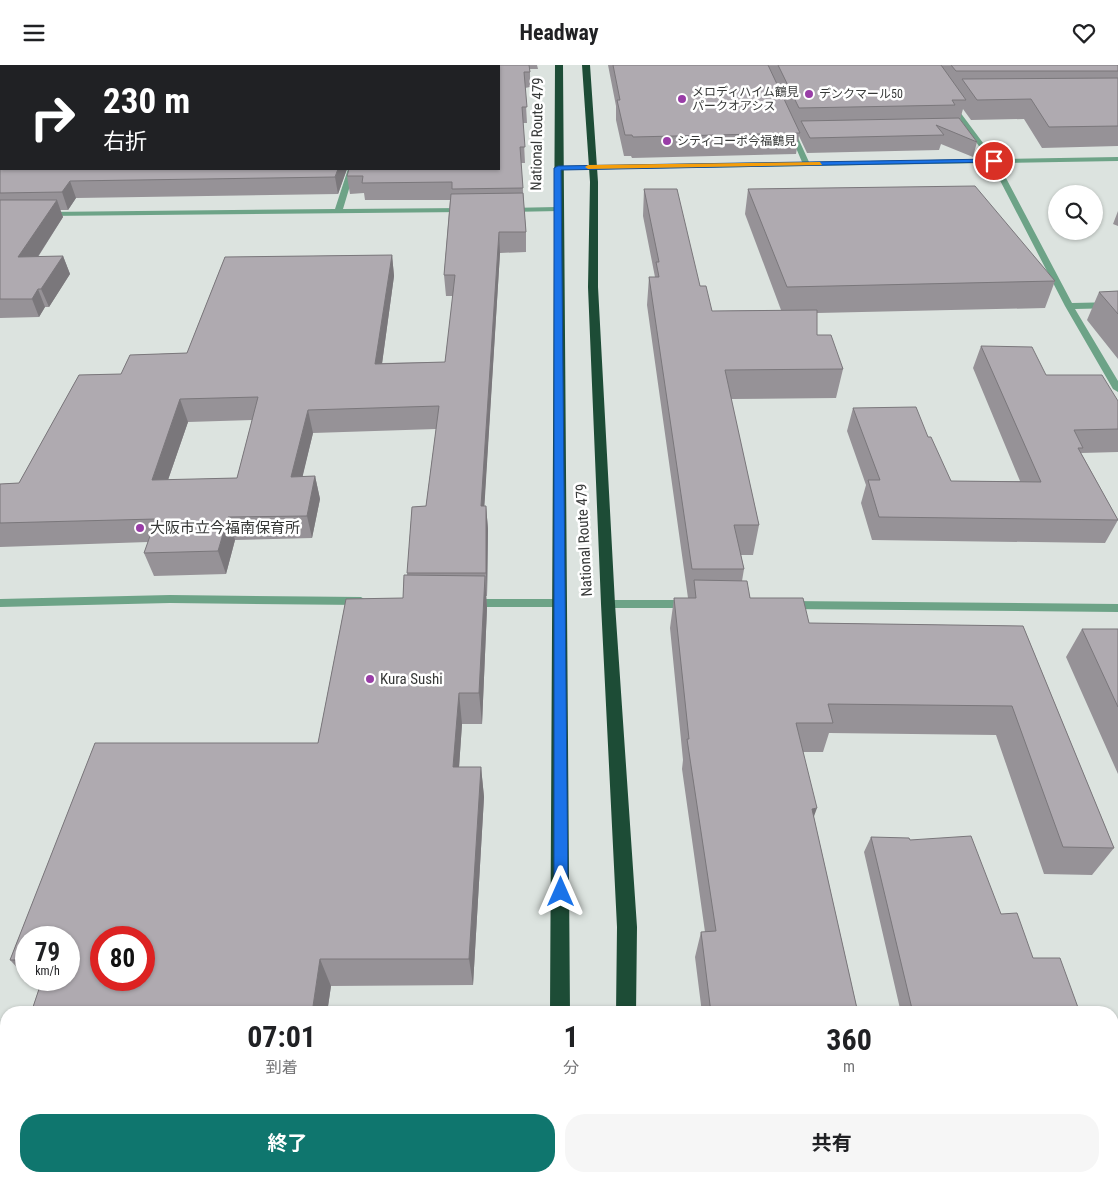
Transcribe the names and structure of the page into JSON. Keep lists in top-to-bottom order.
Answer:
{
  "streets": {
    "highway": ["National Route 479"]
  },
  "places": [
    "デンクマール50",
    "メロディハイム鶴見 パークオアシス",
    "シティコーポ今福鶴見",
    "大阪市立今福南保育所",
    "Kura Sushi"
  ],
  "page": {
    "header": "Headway",
    "turn": ["230 m", "右折"],
    "speed": "79 km/h",
    "limit": "80",
    "eta": [
      "07:01",
      "到着",
      "1",
      "分",
      "360",
      "m"
    ],
    "buttons": ["終了", "共有"]
  }
}
